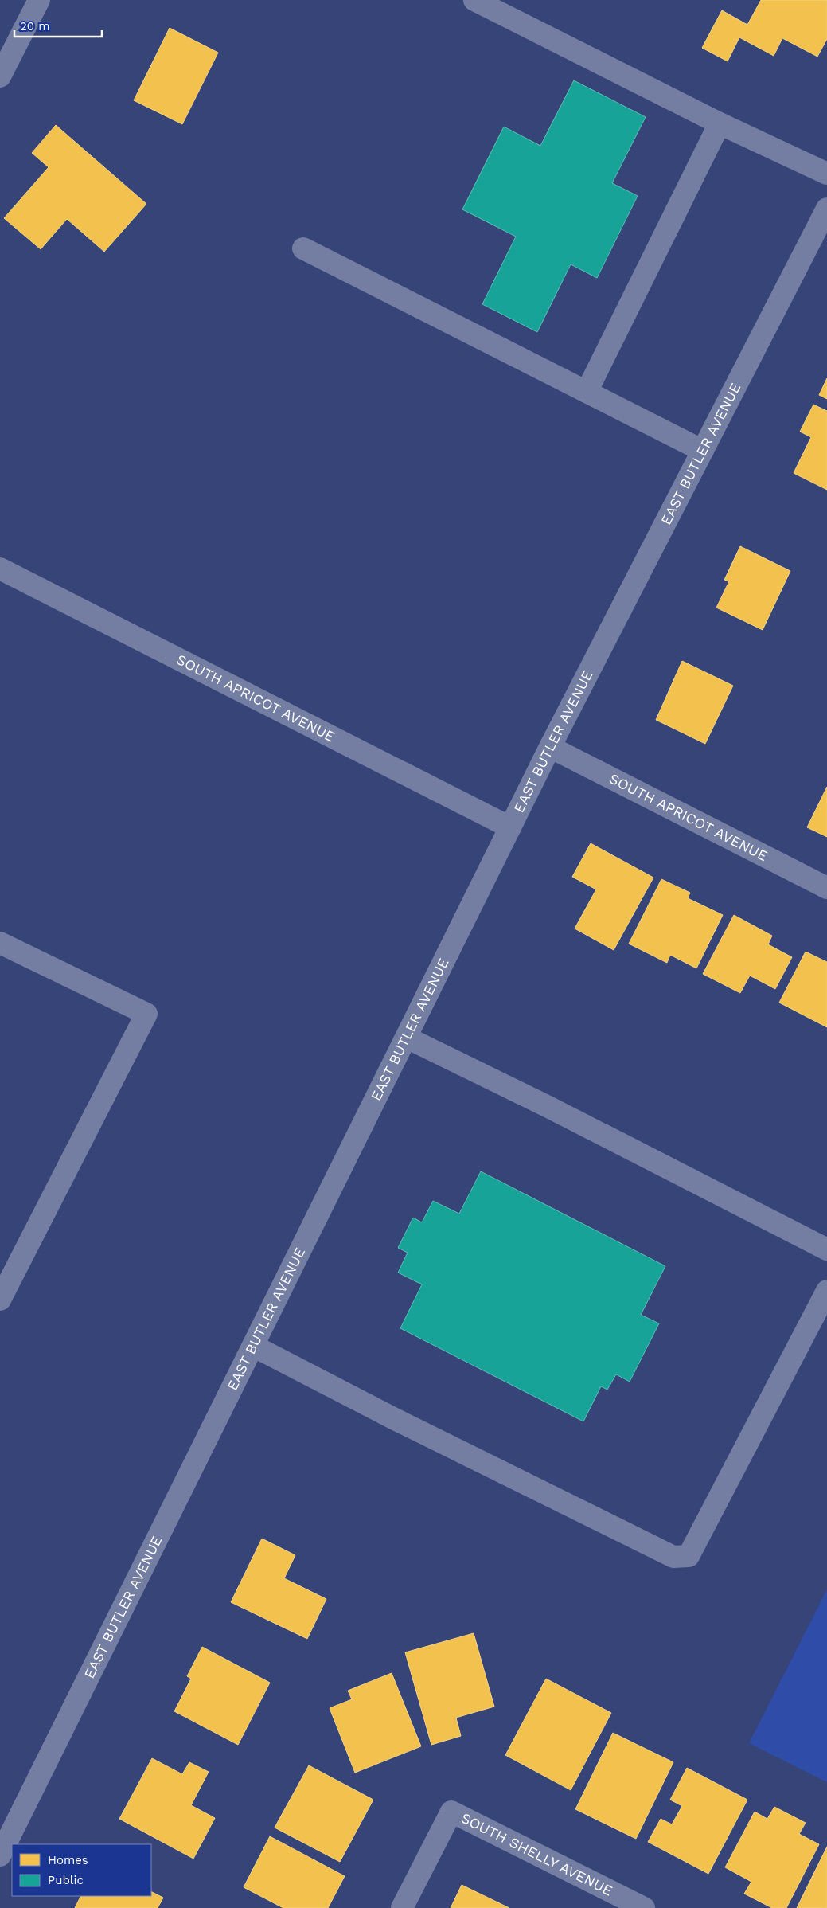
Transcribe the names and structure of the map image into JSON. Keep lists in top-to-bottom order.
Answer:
{
  "streets": {
    "street": ["EAST BUTLER AVENUE", "SOUTH APRICOT AVENUE", "SOUTH SHELLY AVENUE"]
  },
  "crossings": [
    ["EAST BUTLER AVENUE", "SOUTH APRICOT AVENUE"]
  ],
  "legend": ["Homes", "Public"],
  "scale_bar": "20 m"
}
